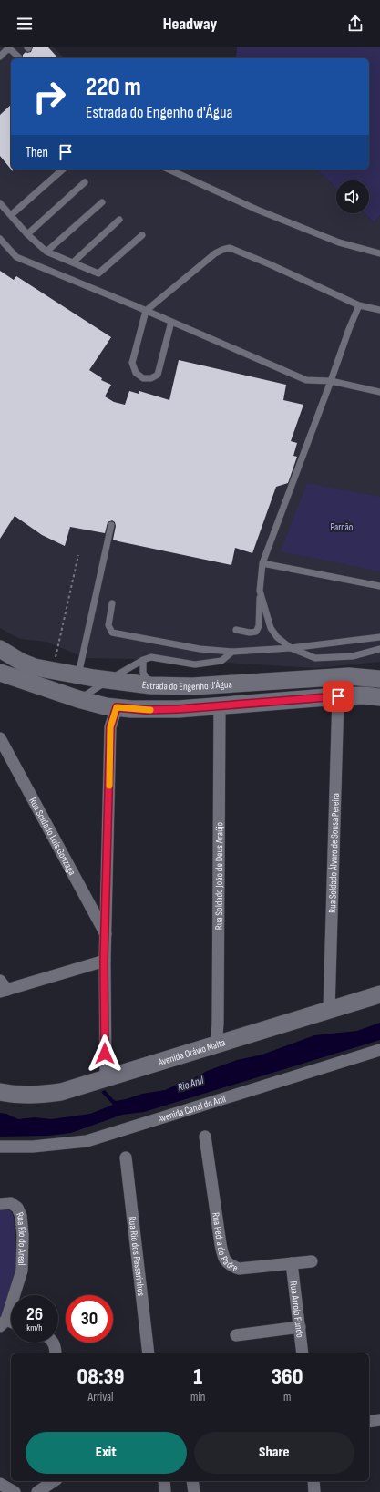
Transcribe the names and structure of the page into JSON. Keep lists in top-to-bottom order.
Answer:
{
  "streets": {
    "street": [
      "Estrada do Engenho d'Água",
      "Rua Soldado Luís Gonzaga",
      "Rua Soldado Álvaro de Sousa Pereira",
      "Rua Soldado João de Deus Araújo",
      "Avenida Otávio Malta",
      "Avenida Canal do Anil",
      "Rua Pedra do Padre",
      "Rua Rio do Areal",
      "Rua Rio dos Passarinhos",
      "Rua Arroio Fundo"
    ]
  },
  "crossings": [
    ["Rua Soldado Álvaro de Sousa Pereira", "Avenida Otávio Malta"],
    ["Rua Soldado João de Deus Araújo", "Avenida Otávio Malta"],
    ["Rua Pedra do Padre", "Rua Arroio Fundo"]
  ],
  "water": ["Rio Anil"],
  "parks": ["Parcão"],
  "page": {
    "header": "Headway",
    "turn": ["220 m", "Estrada do Engenho d'Água"],
    "then": "Then",
    "speed": "26 km/h",
    "limit": "30",
    "eta": [
      "08:39",
      "Arrival",
      "1",
      "min",
      "360",
      "m"
    ],
    "buttons": ["Exit", "Share"]
  }
}
